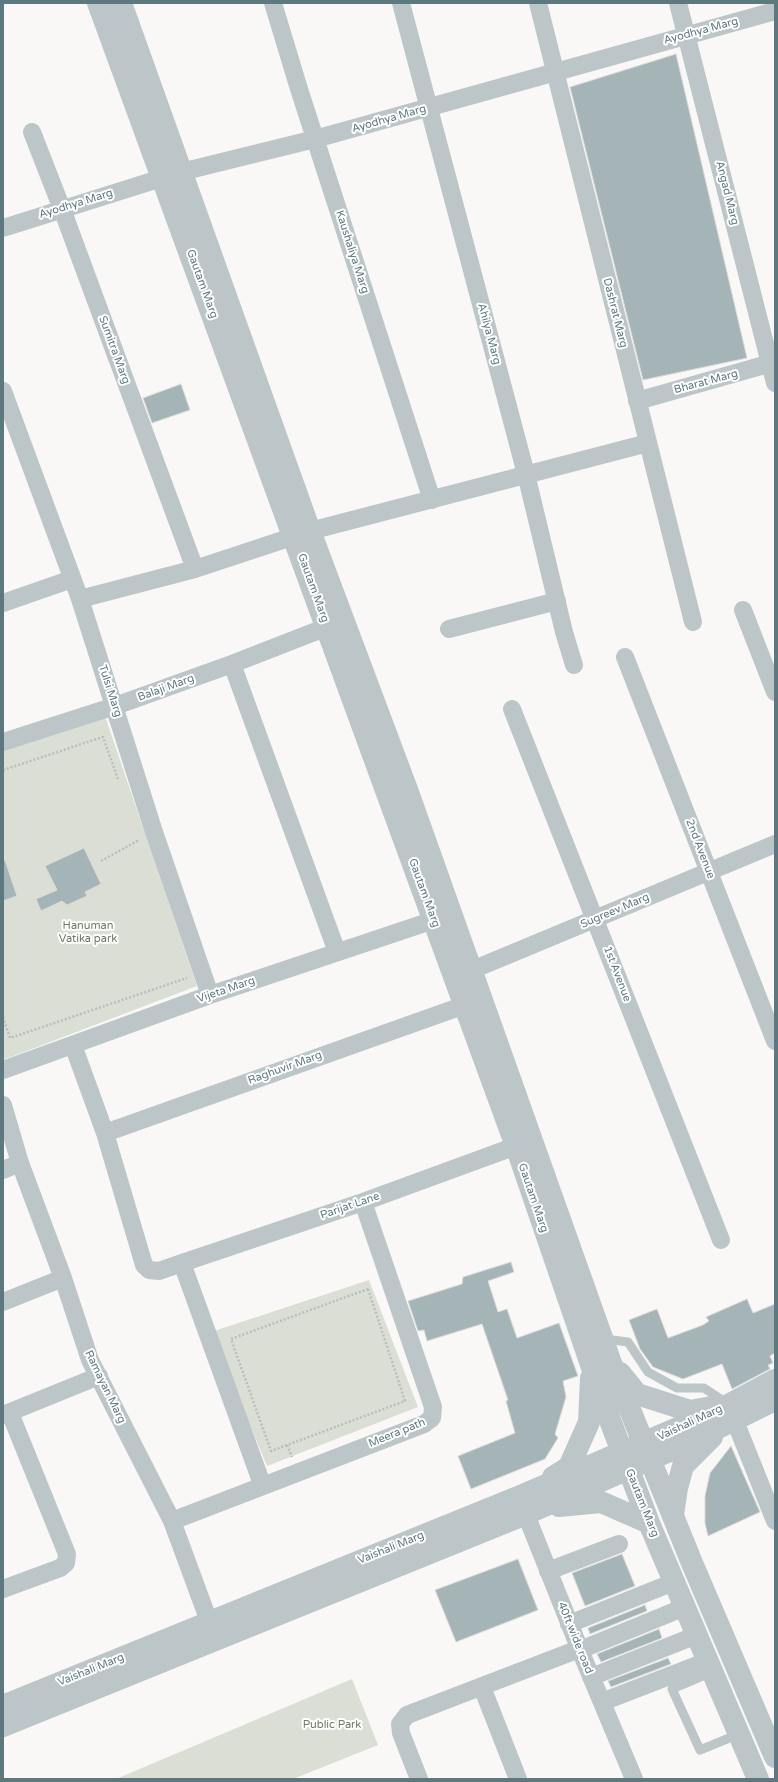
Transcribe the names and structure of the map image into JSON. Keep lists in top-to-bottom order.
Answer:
{
  "streets": {
    "street": [
      "Ayodhya Marg",
      "Angad Marg",
      "Kaushaliya Marg",
      "Gautam Marg",
      "Dashrat Marg",
      "Ahilya Marg",
      "Sumitra Marg",
      "Bharat Marg",
      "Balaji Marg",
      "Tulsi Marg",
      "2nd Avenue",
      "Sugreev Marg",
      "1st Avenue",
      "Vijeta Marg",
      "Raghuvir Marg",
      "Parijat Lane",
      "Ramayan Marg",
      "Vaishali Marg",
      "Meera path",
      "40ft wide road"
    ]
  },
  "crossings": [
    ["Ayodhya Marg", "Angad Marg"],
    ["Ayodhya Marg", "Kaushaliya Marg"],
    ["Ayodhya Marg", "Gautam Marg"],
    ["Ayodhya Marg", "Dashrat Marg"],
    ["Ayodhya Marg", "Ahilya Marg"],
    ["Ayodhya Marg", "Sumitra Marg"],
    ["Angad Marg", "Bharat Marg"],
    ["Gautam Marg", "Balaji Marg"],
    ["Gautam Marg", "Sugreev Marg"],
    ["Gautam Marg", "Vijeta Marg"],
    ["Gautam Marg", "Raghuvir Marg"],
    ["Gautam Marg", "Parijat Lane"],
    ["Gautam Marg", "Vaishali Marg"],
    ["Dashrat Marg", "Bharat Marg"],
    ["Balaji Marg", "Tulsi Marg"],
    ["Tulsi Marg", "Vijeta Marg"],
    ["2nd Avenue", "Sugreev Marg"],
    ["Sugreev Marg", "1st Avenue"],
    ["Raghuvir Marg", "Parijat Lane"],
    ["Parijat Lane", "Meera path"],
    ["Ramayan Marg", "Vaishali Marg"],
    ["Ramayan Marg", "Meera path"],
    ["Vaishali Marg", "40ft wide road"]
  ],
  "parks": ["Hanuman Vatika park", "Public Park"]
}
